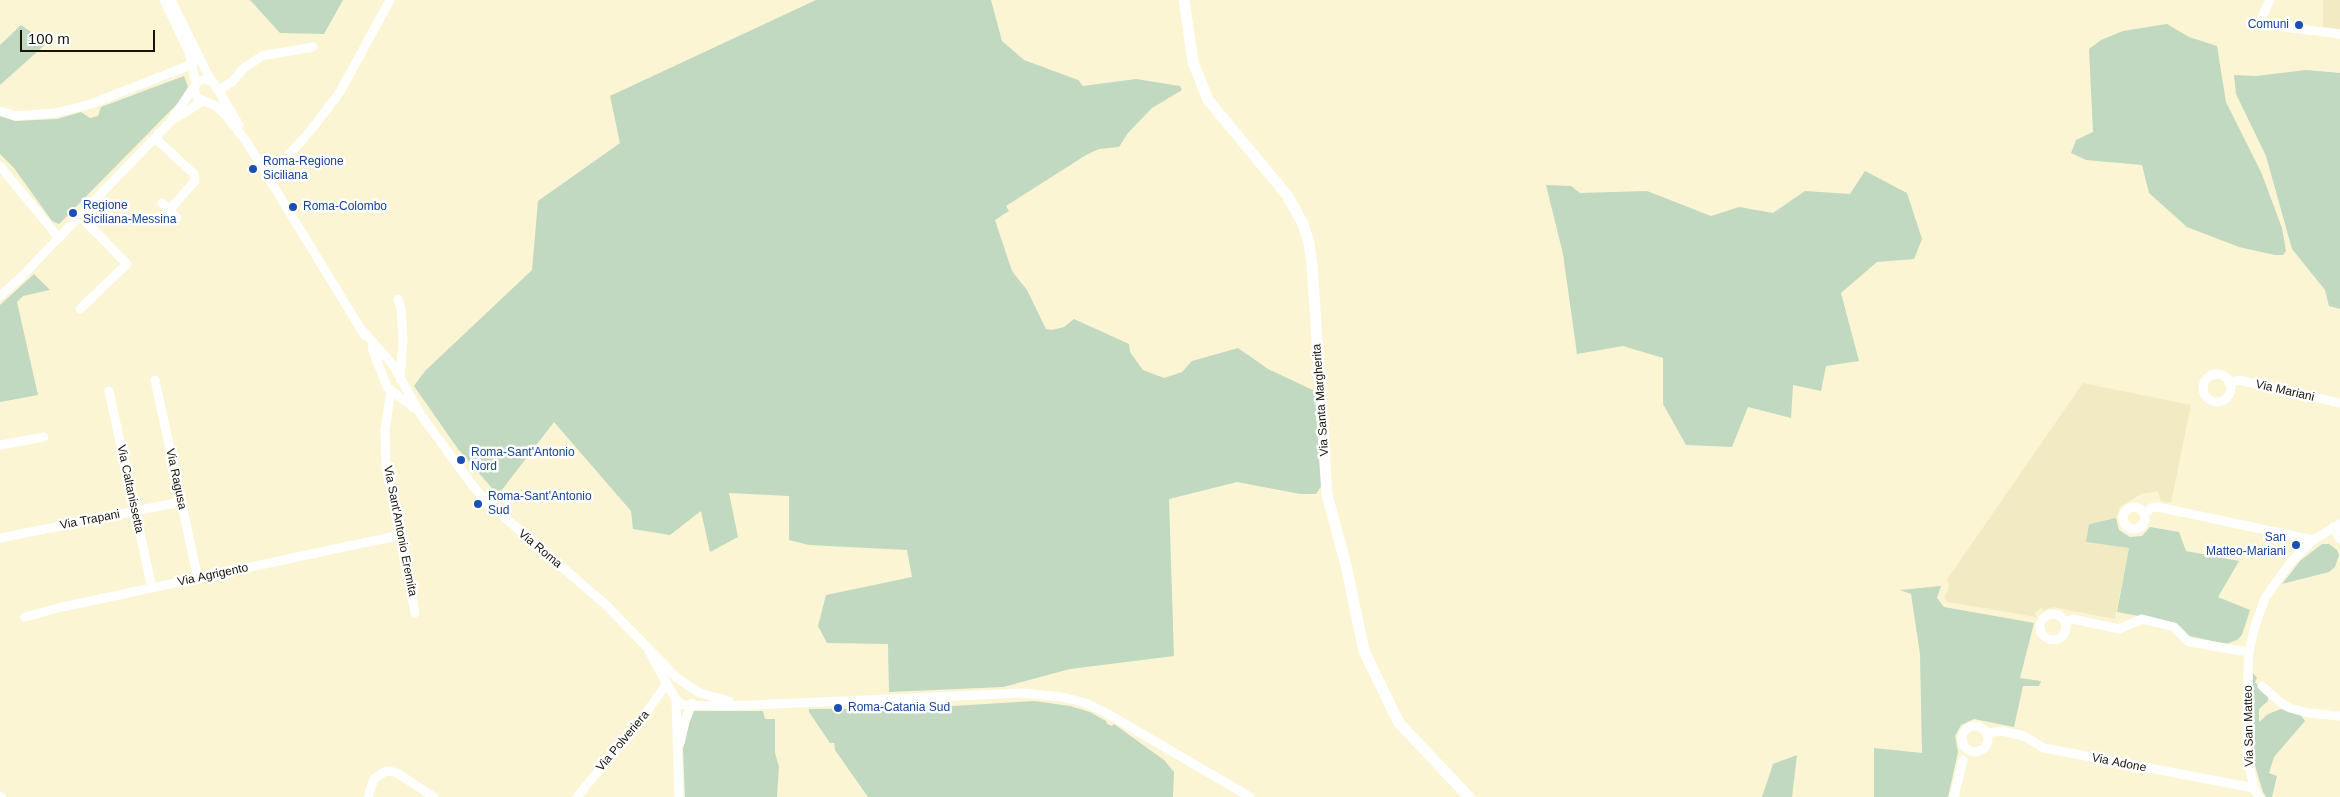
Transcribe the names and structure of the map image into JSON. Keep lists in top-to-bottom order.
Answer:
{
  "streets": {
    "main road": ["Via Santa Margherita"],
    "street": [
      "Via Mariani",
      "Via Ragusa",
      "Via Caltanissetta",
      "Via Trapani",
      "Via Sant'Antonio Eremita",
      "Via Roma",
      "Via Agrigento",
      "Via San Matteo",
      "Via Polveriera",
      "Via Adone"
    ]
  },
  "crossings": [
    ["Via Ragusa", "Via Trapani"],
    ["Via Ragusa", "Via Agrigento"],
    ["Via Caltanissetta", "Via Trapani"],
    ["Via Caltanissetta", "Via Agrigento"],
    ["Via Sant'Antonio Eremita", "Via Agrigento"],
    ["Via San Matteo", "Via Adone"]
  ],
  "places": [
    "Comuni",
    "Roma-Regione Siciliana",
    "Roma-Colombo",
    "Regione Siciliana-Messina",
    "Roma-Sant'Antonio Nord",
    "Roma-Sant'Antonio Sud",
    "San Matteo-Mariani",
    "Roma-Catania Sud"
  ],
  "scale_bar": "100 m"
}
